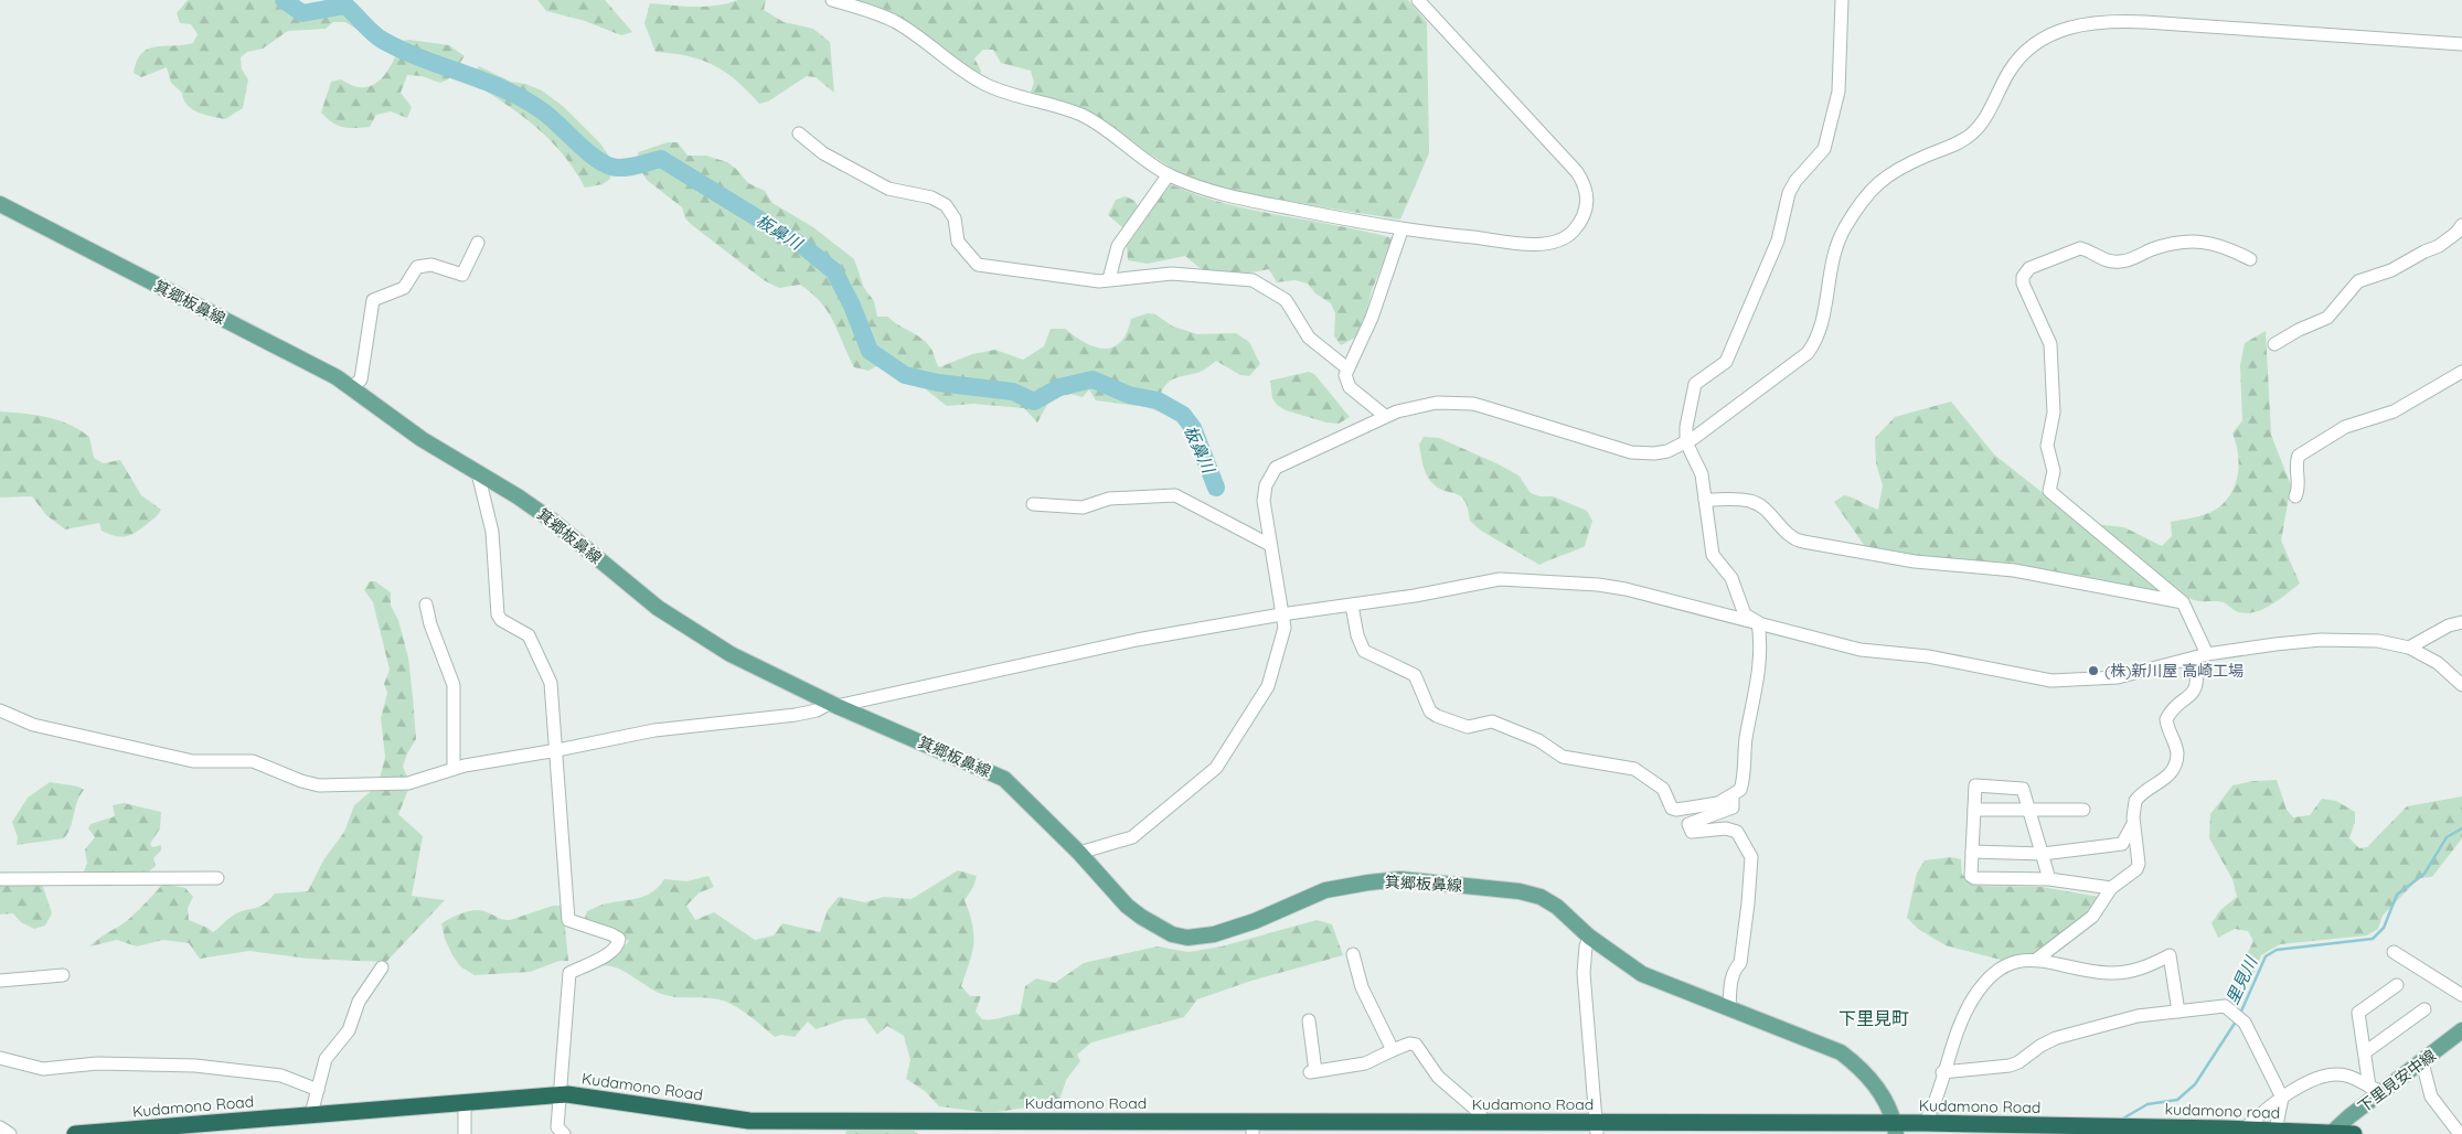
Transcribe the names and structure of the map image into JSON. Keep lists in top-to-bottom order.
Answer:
{
  "streets": {
    "highway": ["Kudamono Road", "kudamono road"],
    "main road": ["箕郷板鼻線", "下里見安中線"]
  },
  "crossings": [
    ["箕郷板鼻線", "Kudamono Road"],
    ["下里見安中線", "kudamono road"],
    ["Kudamono Road", "kudamono road"]
  ],
  "districts": ["下里見町"],
  "water": ["板鼻川", "里見川"],
  "places": ["(株)新川屋 高崎工場"]
}
